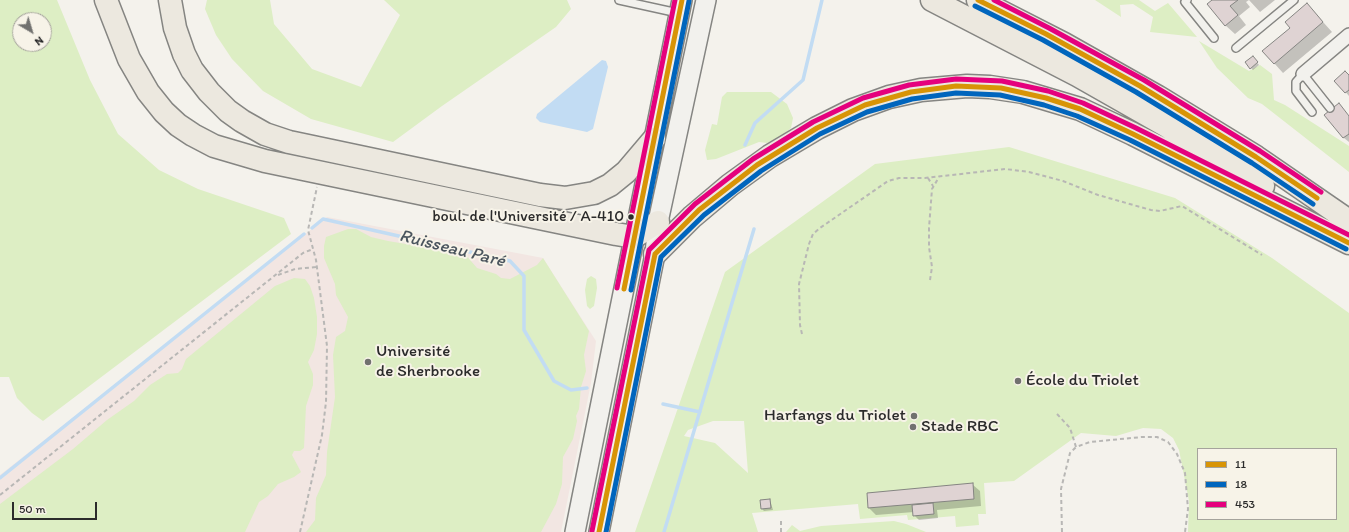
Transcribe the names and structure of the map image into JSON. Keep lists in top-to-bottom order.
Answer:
{
  "water": ["Ruisseau Paré"],
  "places": [
    "boul. de l'Université / A-410",
    "Université de Sherbrooke",
    "École du Triolet",
    "Harfangs du Triolet",
    "Stade RBC"
  ],
  "lines": ["transit line 11", "transit line 453", "transit line 18"],
  "legend": ["11", "18", "453"],
  "scale_bar": "50 m",
  "north": "bottom right"
}
